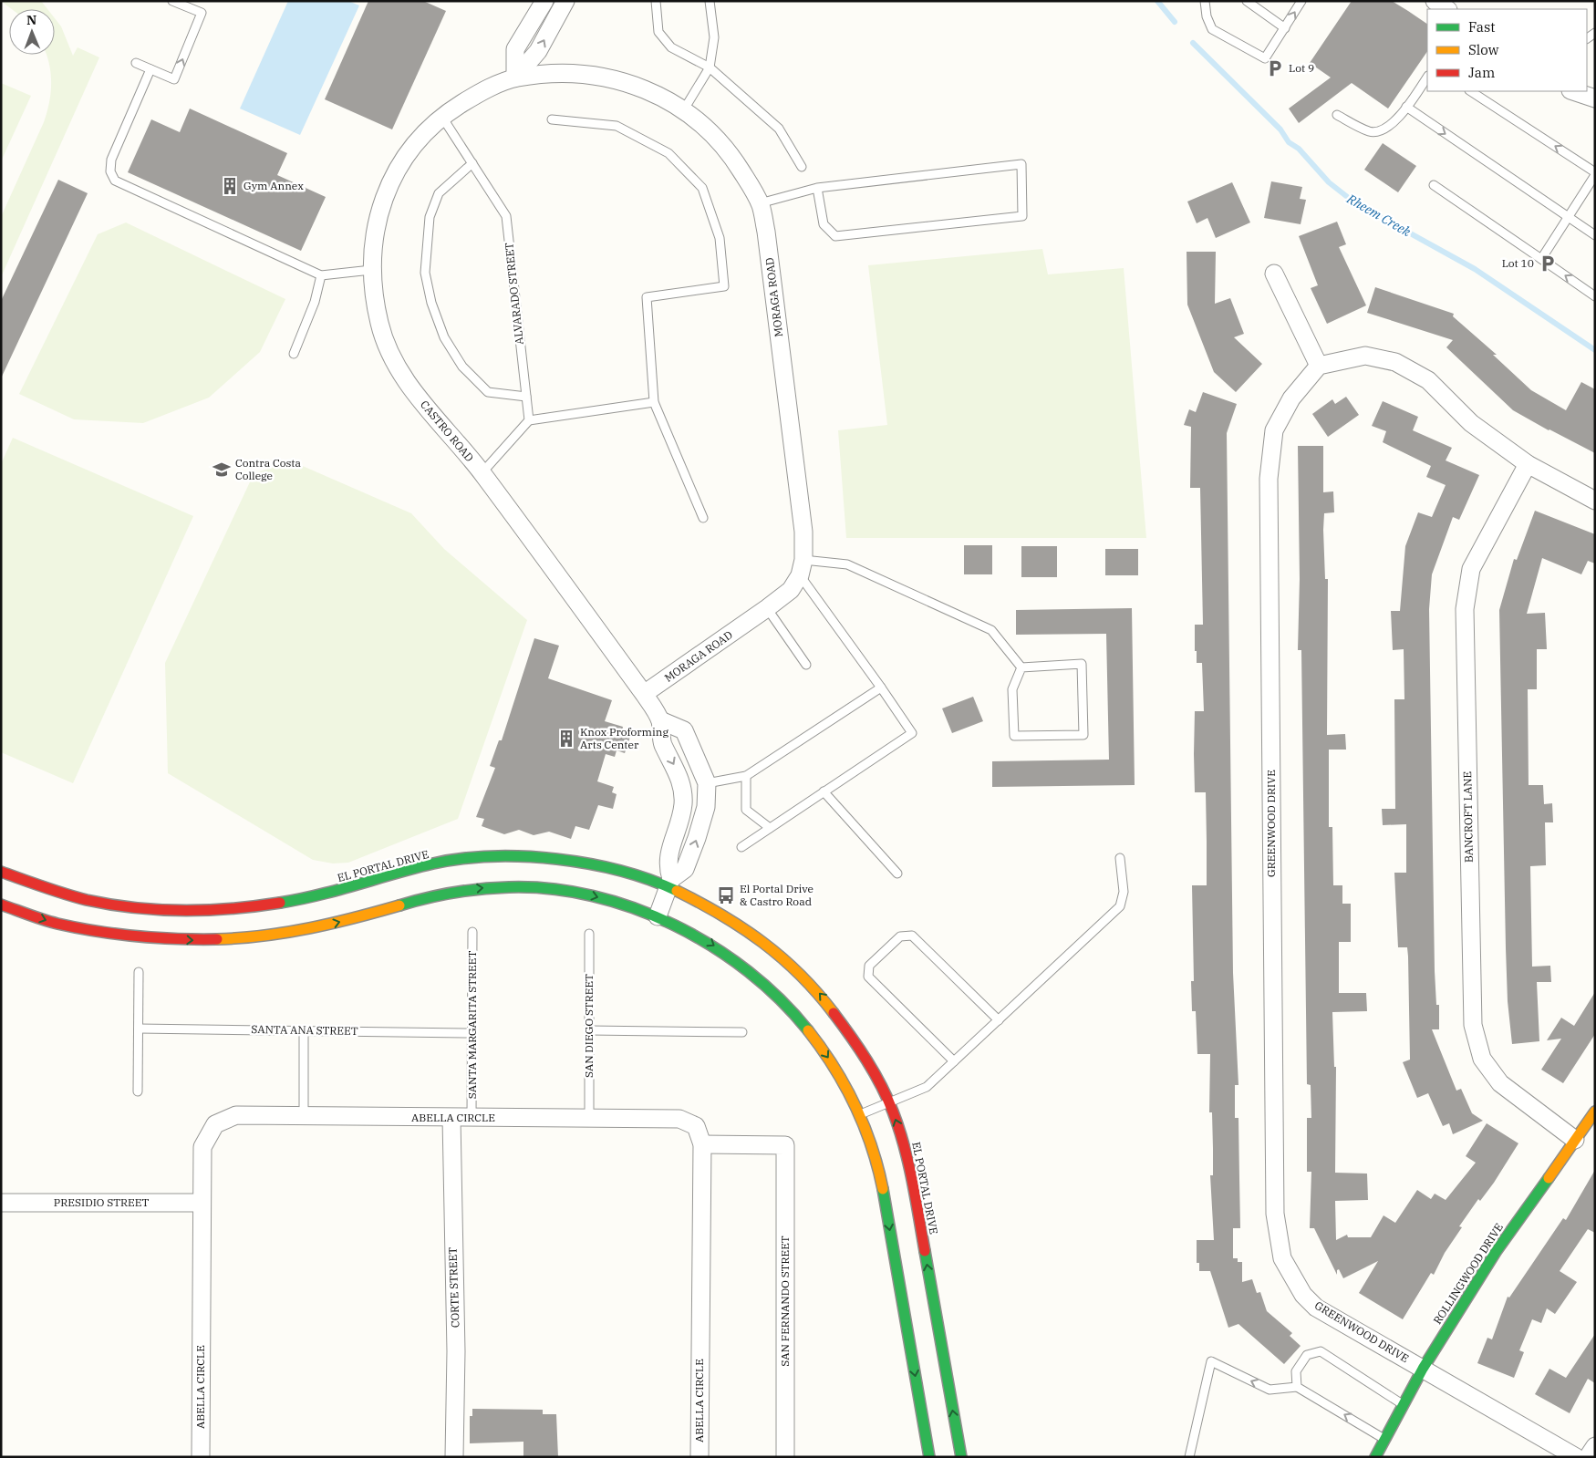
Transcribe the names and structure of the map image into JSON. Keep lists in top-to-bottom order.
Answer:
{
  "streets": {
    "main road": ["EL PORTAL DRIVE", "ROLLINGWOOD DRIVE"],
    "street": [
      "MORAGA ROAD",
      "CASTRO ROAD",
      "BANCROFT LANE",
      "GREENWOOD DRIVE",
      "ABELLA CIRCLE",
      "PRESIDIO STREET",
      "CORTE STREET",
      "SAN FERNANDO STREET"
    ],
    "lane": [
      "ALVARADO STREET",
      "SANTA MARGARITA STREET",
      "SAN DIEGO STREET",
      "SANTA ANA STREET"
    ]
  },
  "crossings": [
    ["ALVARADO STREET", "MORAGA ROAD"],
    ["ALVARADO STREET", "CASTRO ROAD"],
    ["MORAGA ROAD", "CASTRO ROAD"],
    ["CASTRO ROAD", "EL PORTAL DRIVE"],
    ["BANCROFT LANE", "ROLLINGWOOD DRIVE"],
    ["GREENWOOD DRIVE", "ROLLINGWOOD DRIVE"],
    ["SANTA MARGARITA STREET", "SANTA ANA STREET"],
    ["SANTA MARGARITA STREET", "ABELLA CIRCLE"],
    ["SAN DIEGO STREET", "ABELLA CIRCLE"],
    ["ABELLA CIRCLE", "PRESIDIO STREET"],
    ["ABELLA CIRCLE", "CORTE STREET"],
    ["ABELLA CIRCLE", "SAN FERNANDO STREET"]
  ],
  "water": ["Rheem Creek"],
  "places": {
    "parking": ["Lot 9", "Lot 10"],
    "building": ["Gym Annex", "Knox Proforming Arts Center"],
    "school or university": ["Contra Costa College"],
    "bus stop": ["El Portal Drive & Castro Road"]
  },
  "legend": ["Fast", "Slow", "Jam"],
  "north": "top"
}
